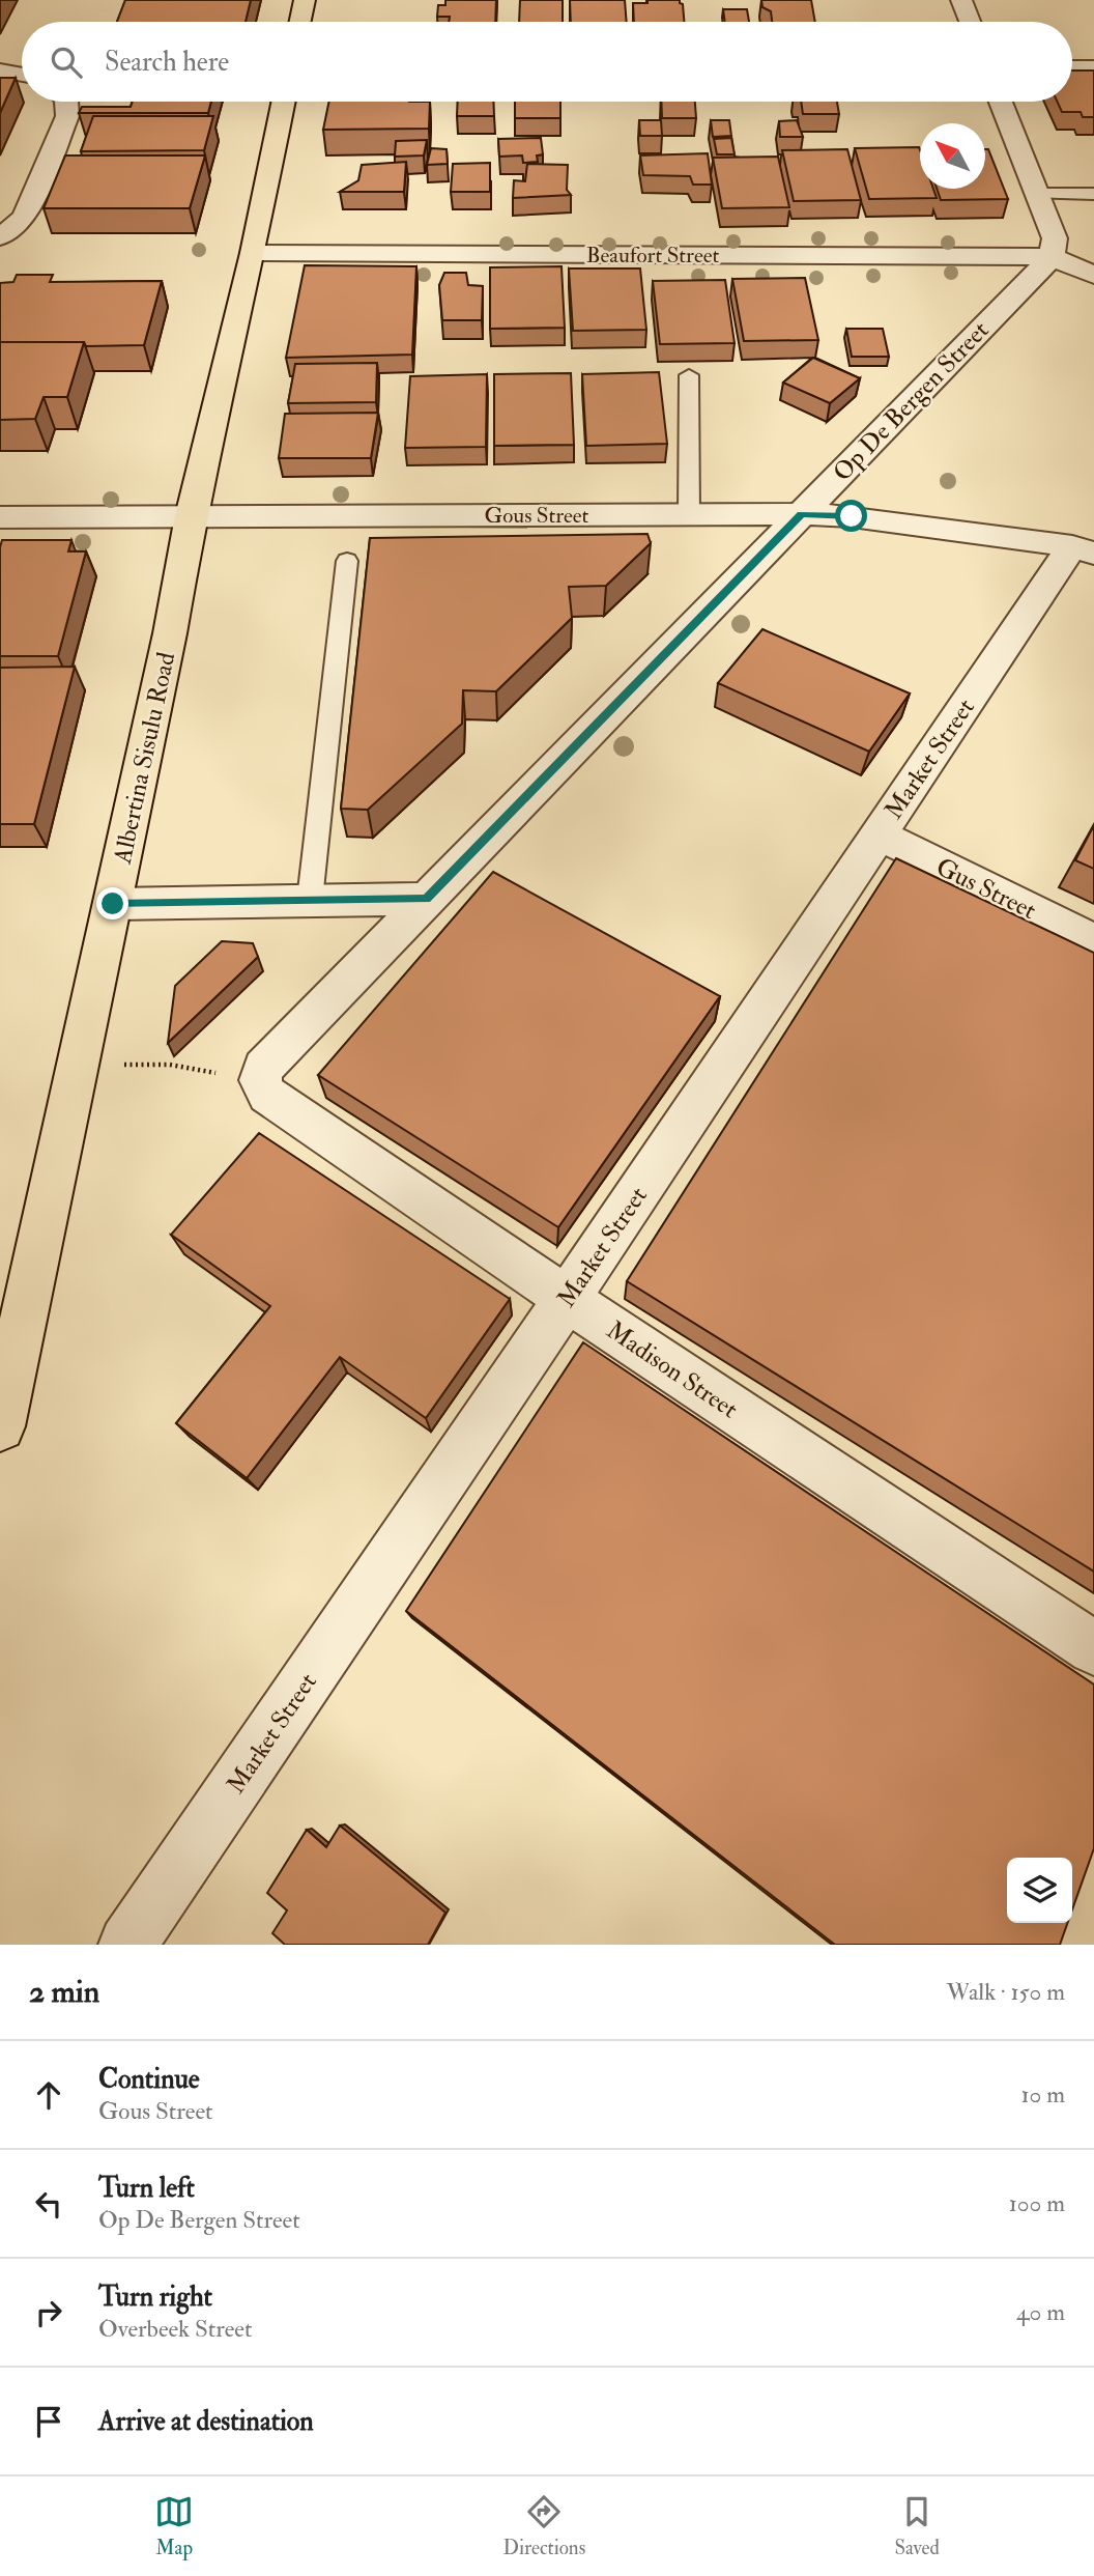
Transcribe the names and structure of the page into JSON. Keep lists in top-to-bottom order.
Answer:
{
  "streets": {
    "main road": ["Albertina Sisulu Road"],
    "street": [
      "Beaufort Street",
      "Op De Bergen Street",
      "Gous Street",
      "Market Street",
      "Gus Street",
      "Madison Street"
    ]
  },
  "crossings": [
    ["Beaufort Street", "Op De Bergen Street"],
    ["Beaufort Street", "Albertina Sisulu Road"],
    ["Op De Bergen Street", "Gous Street"],
    ["Op De Bergen Street", "Madison Street"],
    ["Gous Street", "Albertina Sisulu Road"],
    ["Gous Street", "Market Street"],
    ["Market Street", "Gus Street"],
    ["Market Street", "Madison Street"]
  ],
  "north": "top left",
  "page": {
    "search": "Search here",
    "heading": ["2 min", "Walk · 150 m"],
    "list": [
      ["Continue", "Gous Street", "10 m"],
      ["Turn left", "Op De Bergen Street", "100 m"],
      ["Turn right", "Overbeek Street", "40 m"],
      "Arrive at destination"
    ],
    "nav": ["Map", "Directions", "Saved"]
  }
}
